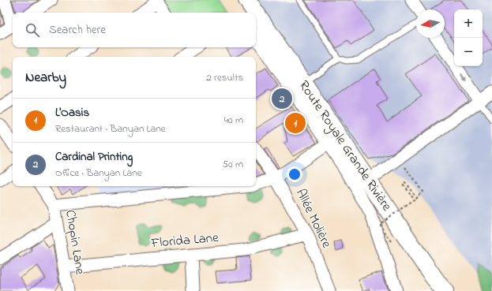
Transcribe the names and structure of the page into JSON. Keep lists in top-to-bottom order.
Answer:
{
  "streets": {
    "main road": ["Route Royale Grande Rivière"],
    "street": ["Allée Molière", "Florida Lane", "Chopin Lane"]
  },
  "crossings": [
    ["Allée Molière", "Florida Lane"],
    ["Florida Lane", "Chopin Lane"]
  ],
  "north": "left",
  "page": {
    "map_buttons": ["+", "−"],
    "search": "Search here",
    "heading": ["Nearby", "2 results"],
    "pins": ["2", "1"],
    "list": [
      {
        "mark": "1",
        "name": "L'Oasis",
        "note": "Restaurant · Banyan Lane",
        "value": "40 m"
      },
      {
        "mark": "2",
        "name": "Cardinal Printing",
        "note": "Office · Banyan Lane",
        "value": "50 m"
      }
    ]
  }
}
